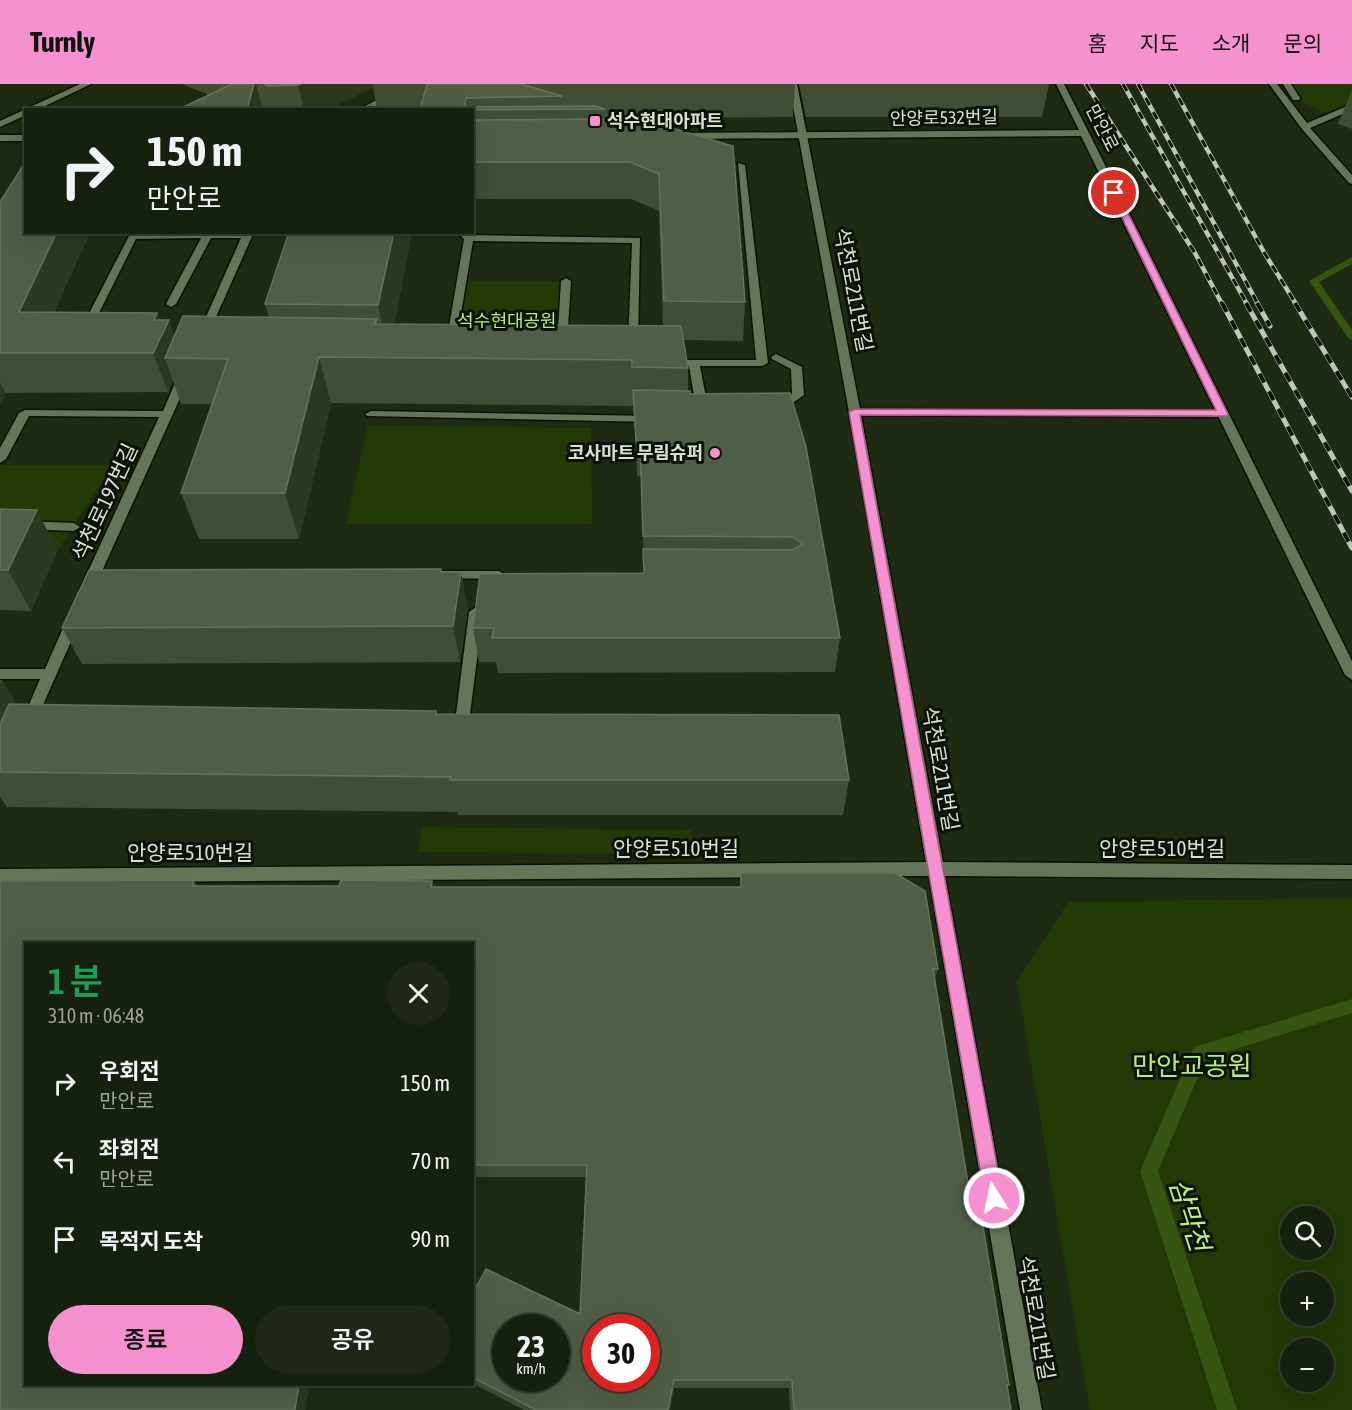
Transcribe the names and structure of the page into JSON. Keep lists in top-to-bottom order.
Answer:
{
  "streets": {
    "street": [
      "안양로532번길",
      "만안로",
      "석천로211번길",
      "석천로197번길",
      "안양로510번길"
    ]
  },
  "crossings": [
    ["안양로532번길", "만안로"],
    ["안양로532번길", "석천로211번길"],
    ["석천로211번길", "안양로510번길"]
  ],
  "water": ["삼막천"],
  "parks": ["석수현대공원", "만안교공원"],
  "places": {
    "transit": ["석수현대아파트"],
    "other": ["코사마트 무림슈퍼"]
  },
  "page": {
    "header": "Turnly",
    "nav": [
      "홈",
      "지도",
      "소개",
      "문의"
    ],
    "turn": ["150 m", "만안로"],
    "heading": ["1 분", "310 m · 06:48"],
    "list": [
      {
        "name": "우회전",
        "note": "만안로",
        "value": "150 m"
      },
      {
        "name": "좌회전",
        "note": "만안로",
        "value": "70 m"
      },
      {
        "name": "목적지 도착",
        "value": "90 m"
      }
    ],
    "map_buttons": ["+", "−"],
    "buttons": ["종료", "공유"],
    "speed": "23 km/h",
    "limit": "30"
  }
}
